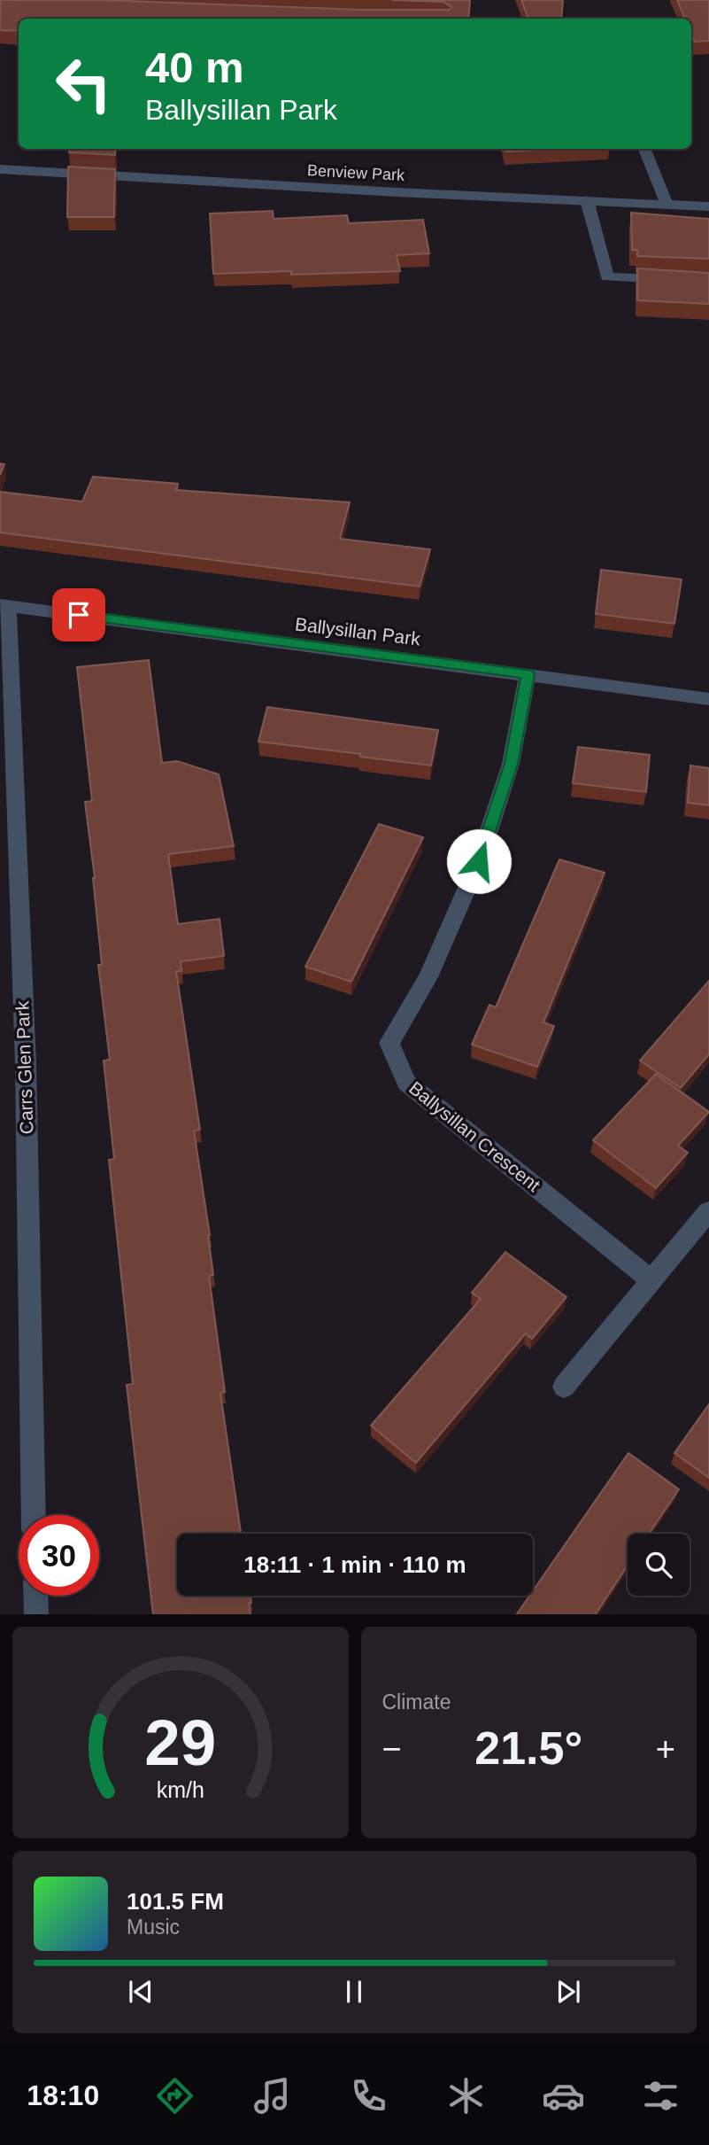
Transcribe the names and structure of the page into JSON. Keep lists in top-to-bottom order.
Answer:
{
  "streets": {
    "street": [
      "Benview Park",
      "Ballysillan Park",
      "Carrs Glen Park",
      "Ballysillan Crescent"
    ]
  },
  "crossings": [
    ["Ballysillan Park", "Carrs Glen Park"],
    ["Ballysillan Park", "Ballysillan Crescent"]
  ],
  "page": {
    "turn": ["40 m", "Ballysillan Park"],
    "limit": "30",
    "trip": "18:11 · 1 min · 110 m",
    "tile": "Climate",
    "heat": ["−", "21.5°", "+"],
    "song": ["101.5 FM", "Music"],
    "tabs": "18:10",
    "gauge": ["29", "km/h"]
  }
}
